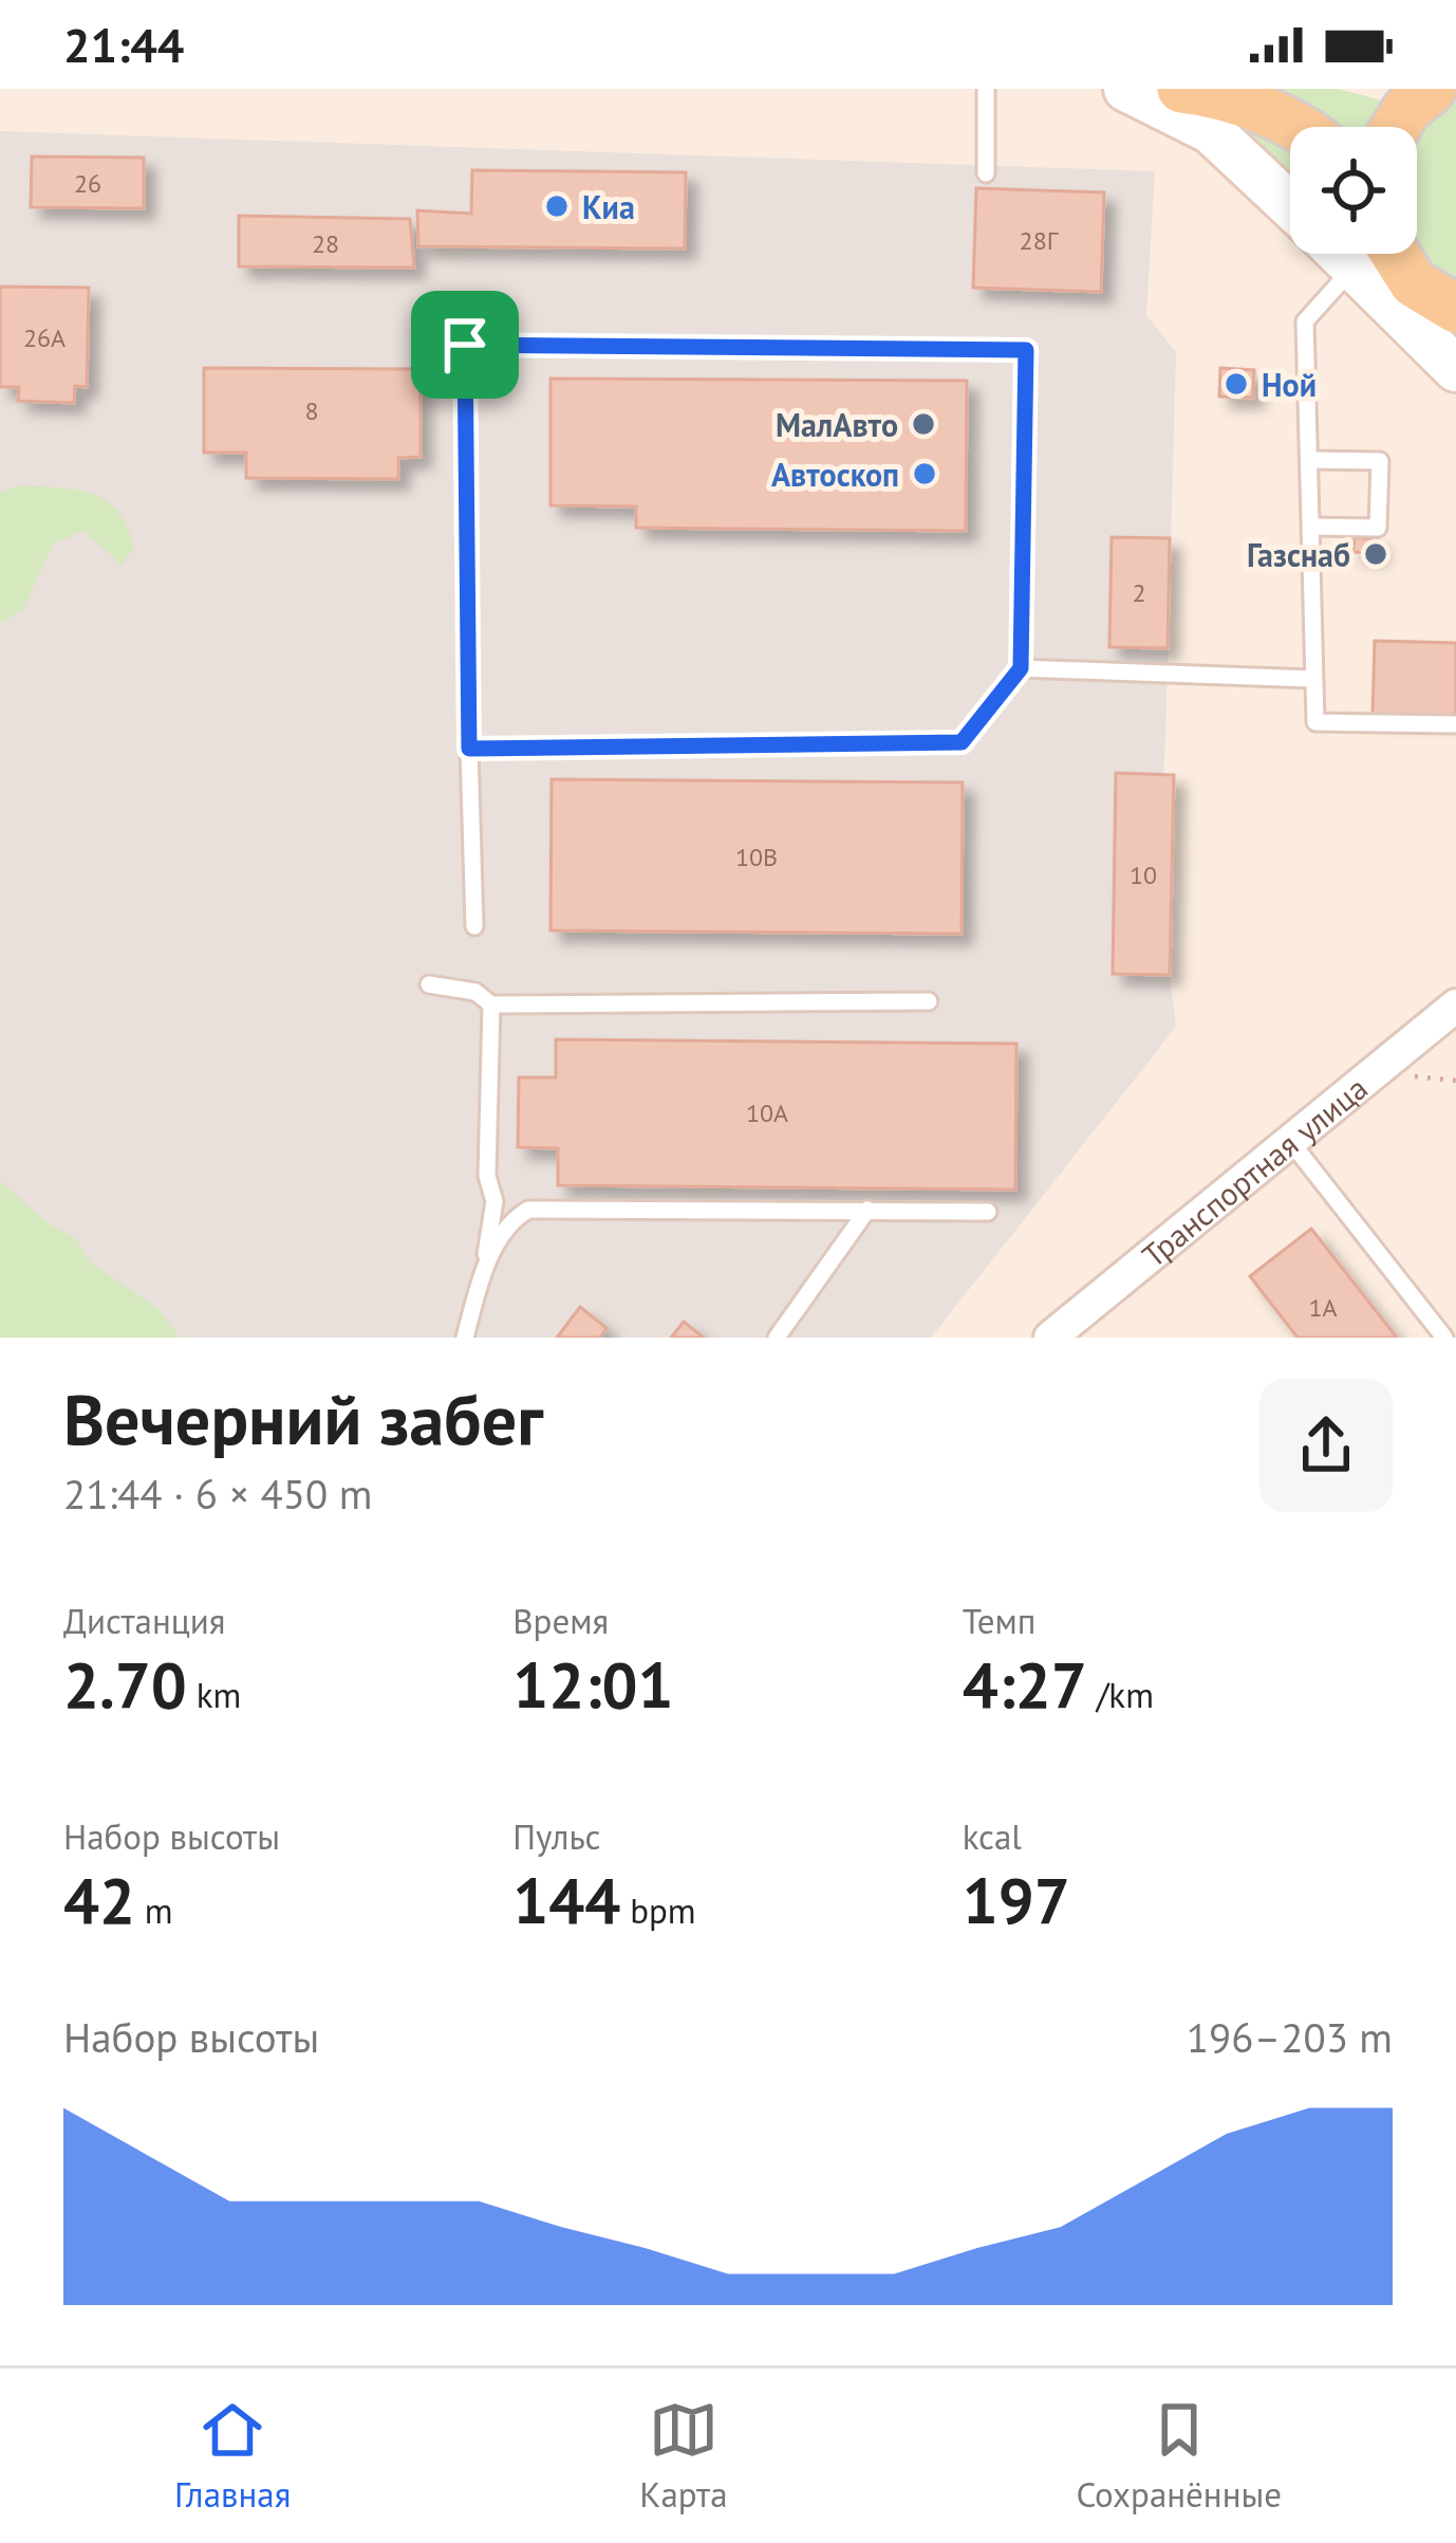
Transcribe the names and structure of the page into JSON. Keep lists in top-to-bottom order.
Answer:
{
  "streets": {
    "street": ["Транспортная улица"]
  },
  "places": [
    "Киа",
    "Ной",
    "МалАвто",
    "Автоскоп",
    "Газснаб"
  ],
  "house_numbers": [
    "26",
    "28Г",
    "28",
    "26А",
    "8",
    "2",
    "10В",
    "10",
    "10А",
    "1А"
  ],
  "page": {
    "status": "21:44",
    "heading": ["Вечерний забег", "21:44 · 6 × 450 m"],
    "stats": [
      ["Дистанция", "2.70 km"],
      ["Время", "12:01"],
      ["Темп", "4:27 /km"],
      ["Набор высоты", "42 m"],
      ["Пульс", "144 bpm"],
      ["kcal", "197"]
    ],
    "chart": ["Набор высоты", "196–203 m"],
    "tabs": ["Главная", "Карта", "Сохранённые"]
  }
}
